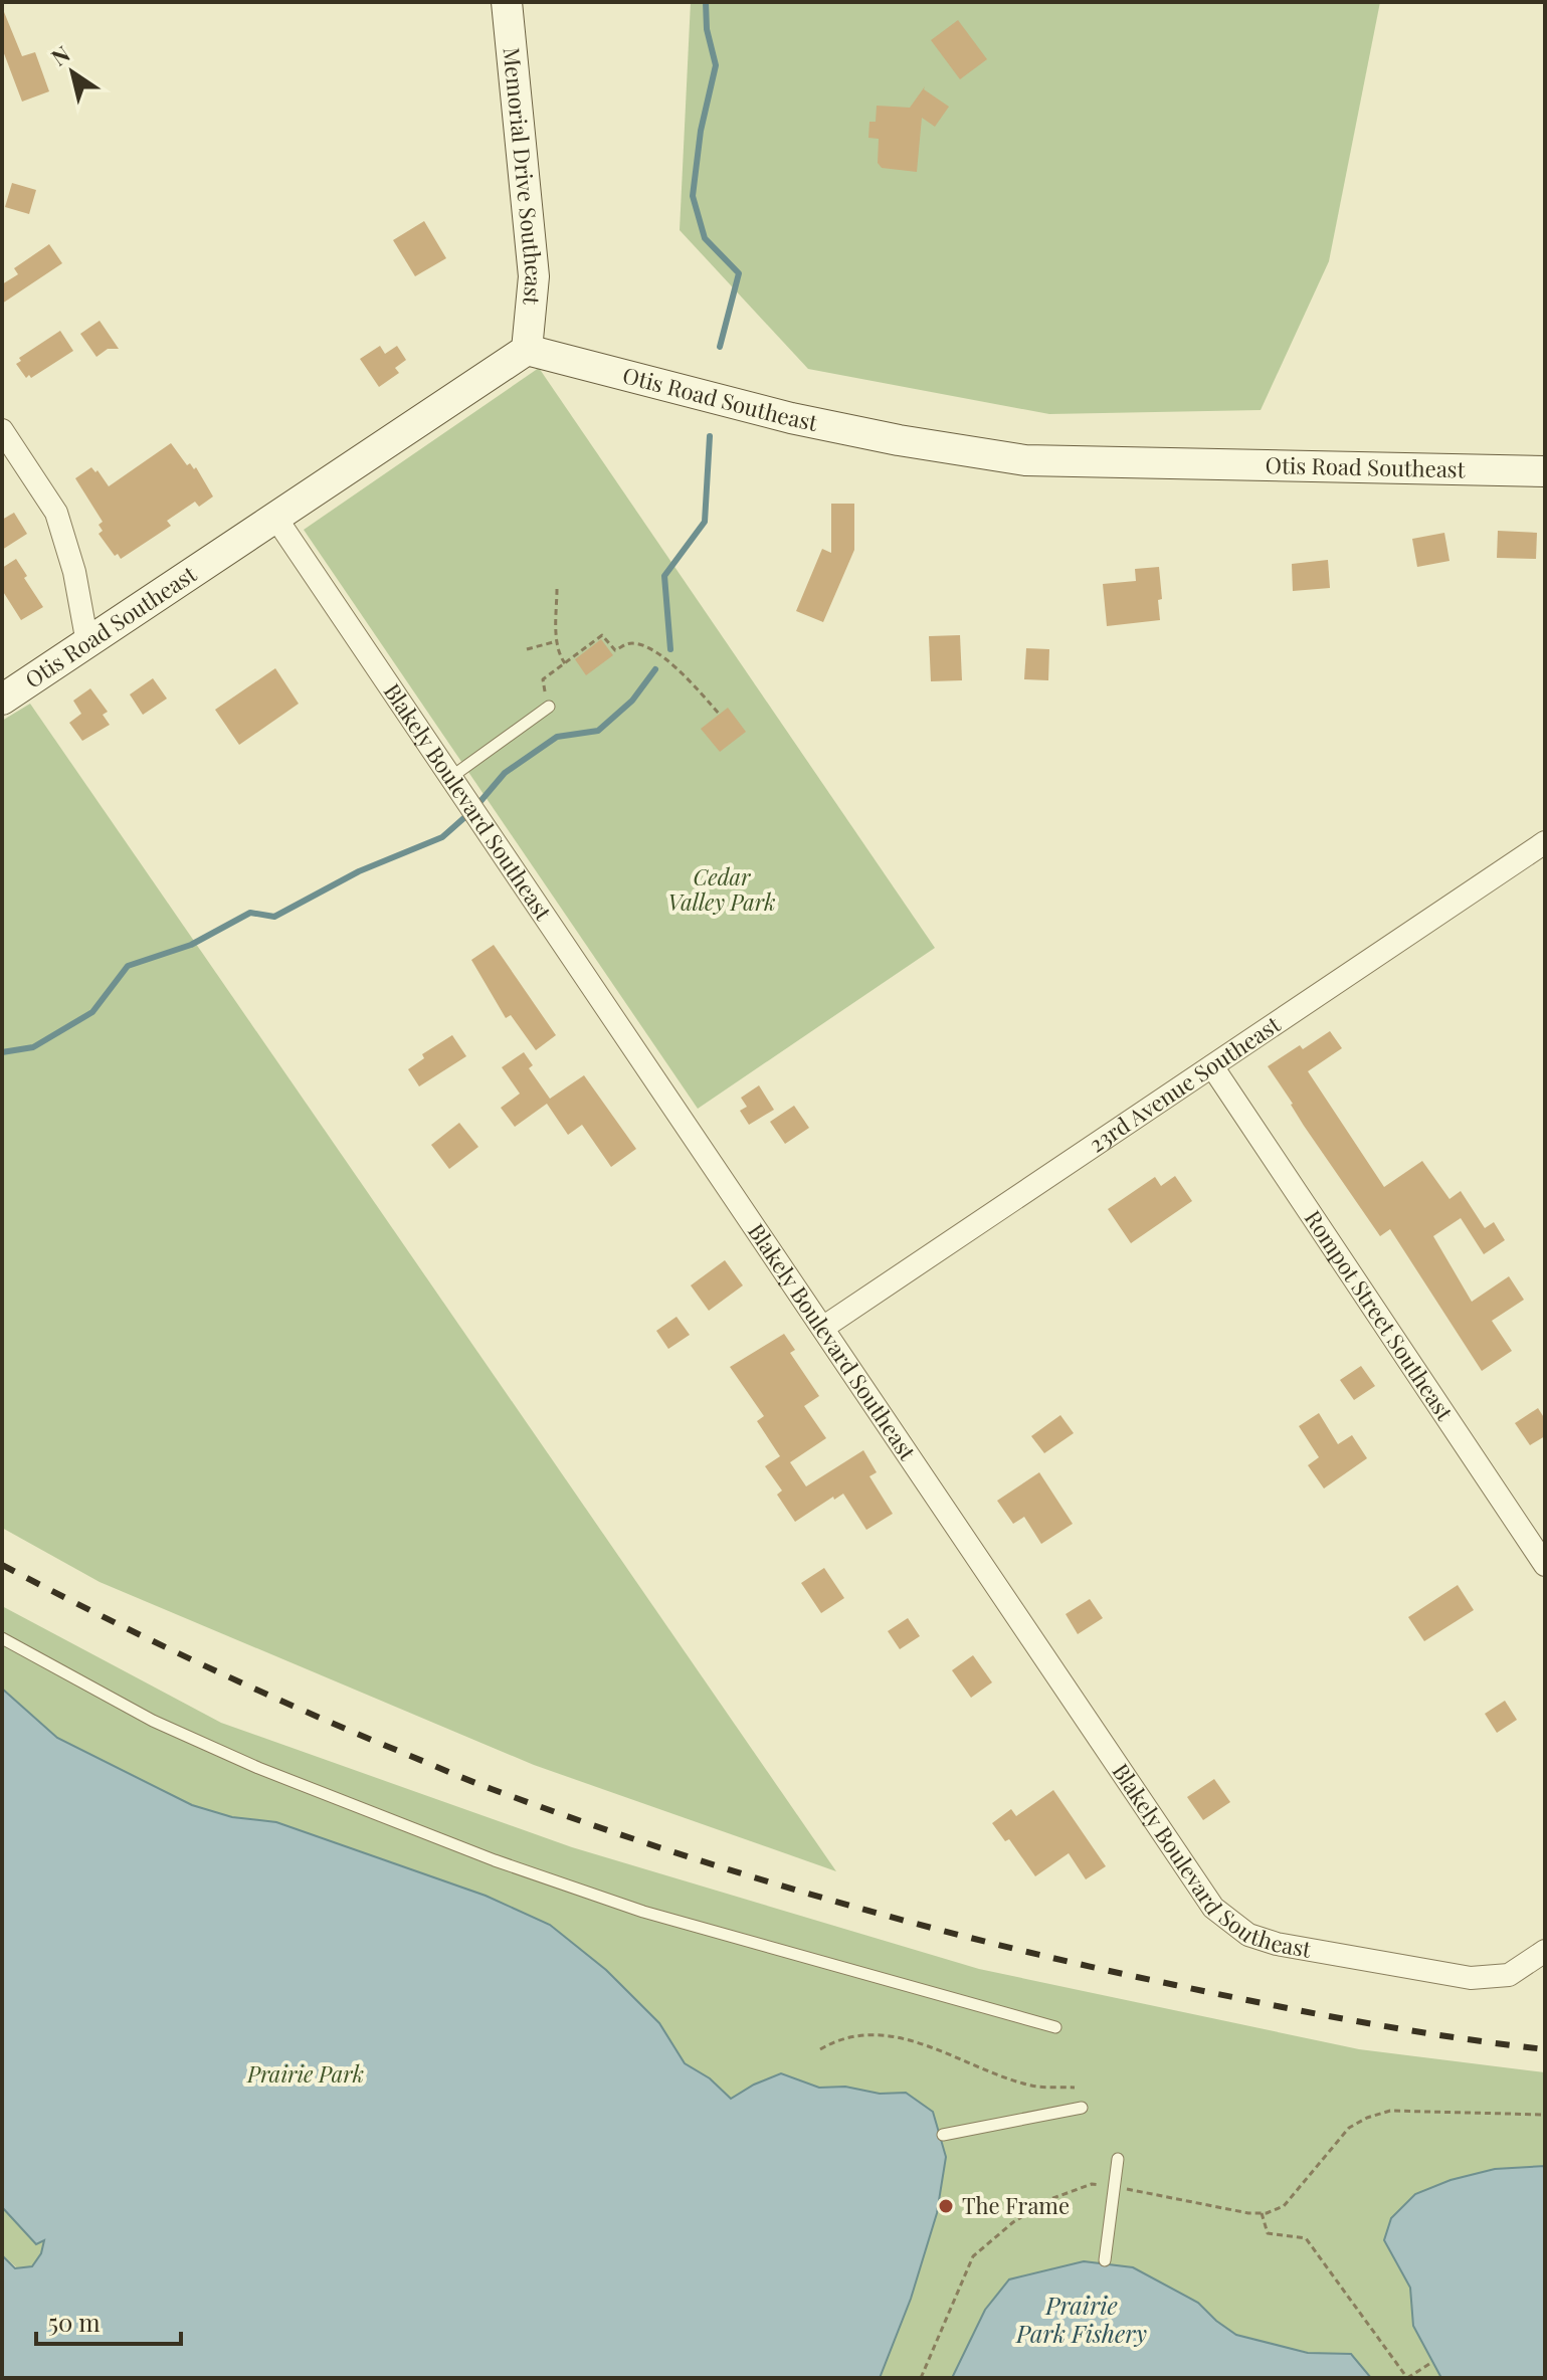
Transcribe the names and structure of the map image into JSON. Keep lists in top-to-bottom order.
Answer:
{
  "streets": {
    "street": [
      "Memorial Drive Southeast",
      "Otis Road Southeast",
      "Blakely Boulevard Southeast",
      "23rd Avenue Southeast",
      "Rompot Street Southeast"
    ]
  },
  "crossings": [
    ["Memorial Drive Southeast", "Otis Road Southeast"],
    ["Otis Road Southeast", "Blakely Boulevard Southeast"],
    ["Blakely Boulevard Southeast", "23rd Avenue Southeast"],
    ["23rd Avenue Southeast", "Rompot Street Southeast"]
  ],
  "water": ["Prairie Park Fishery"],
  "parks": ["Cedar Valley Park", "Prairie Park"],
  "places": ["The Frame"],
  "scale_bar": "50 m",
  "north": "top left"
}
